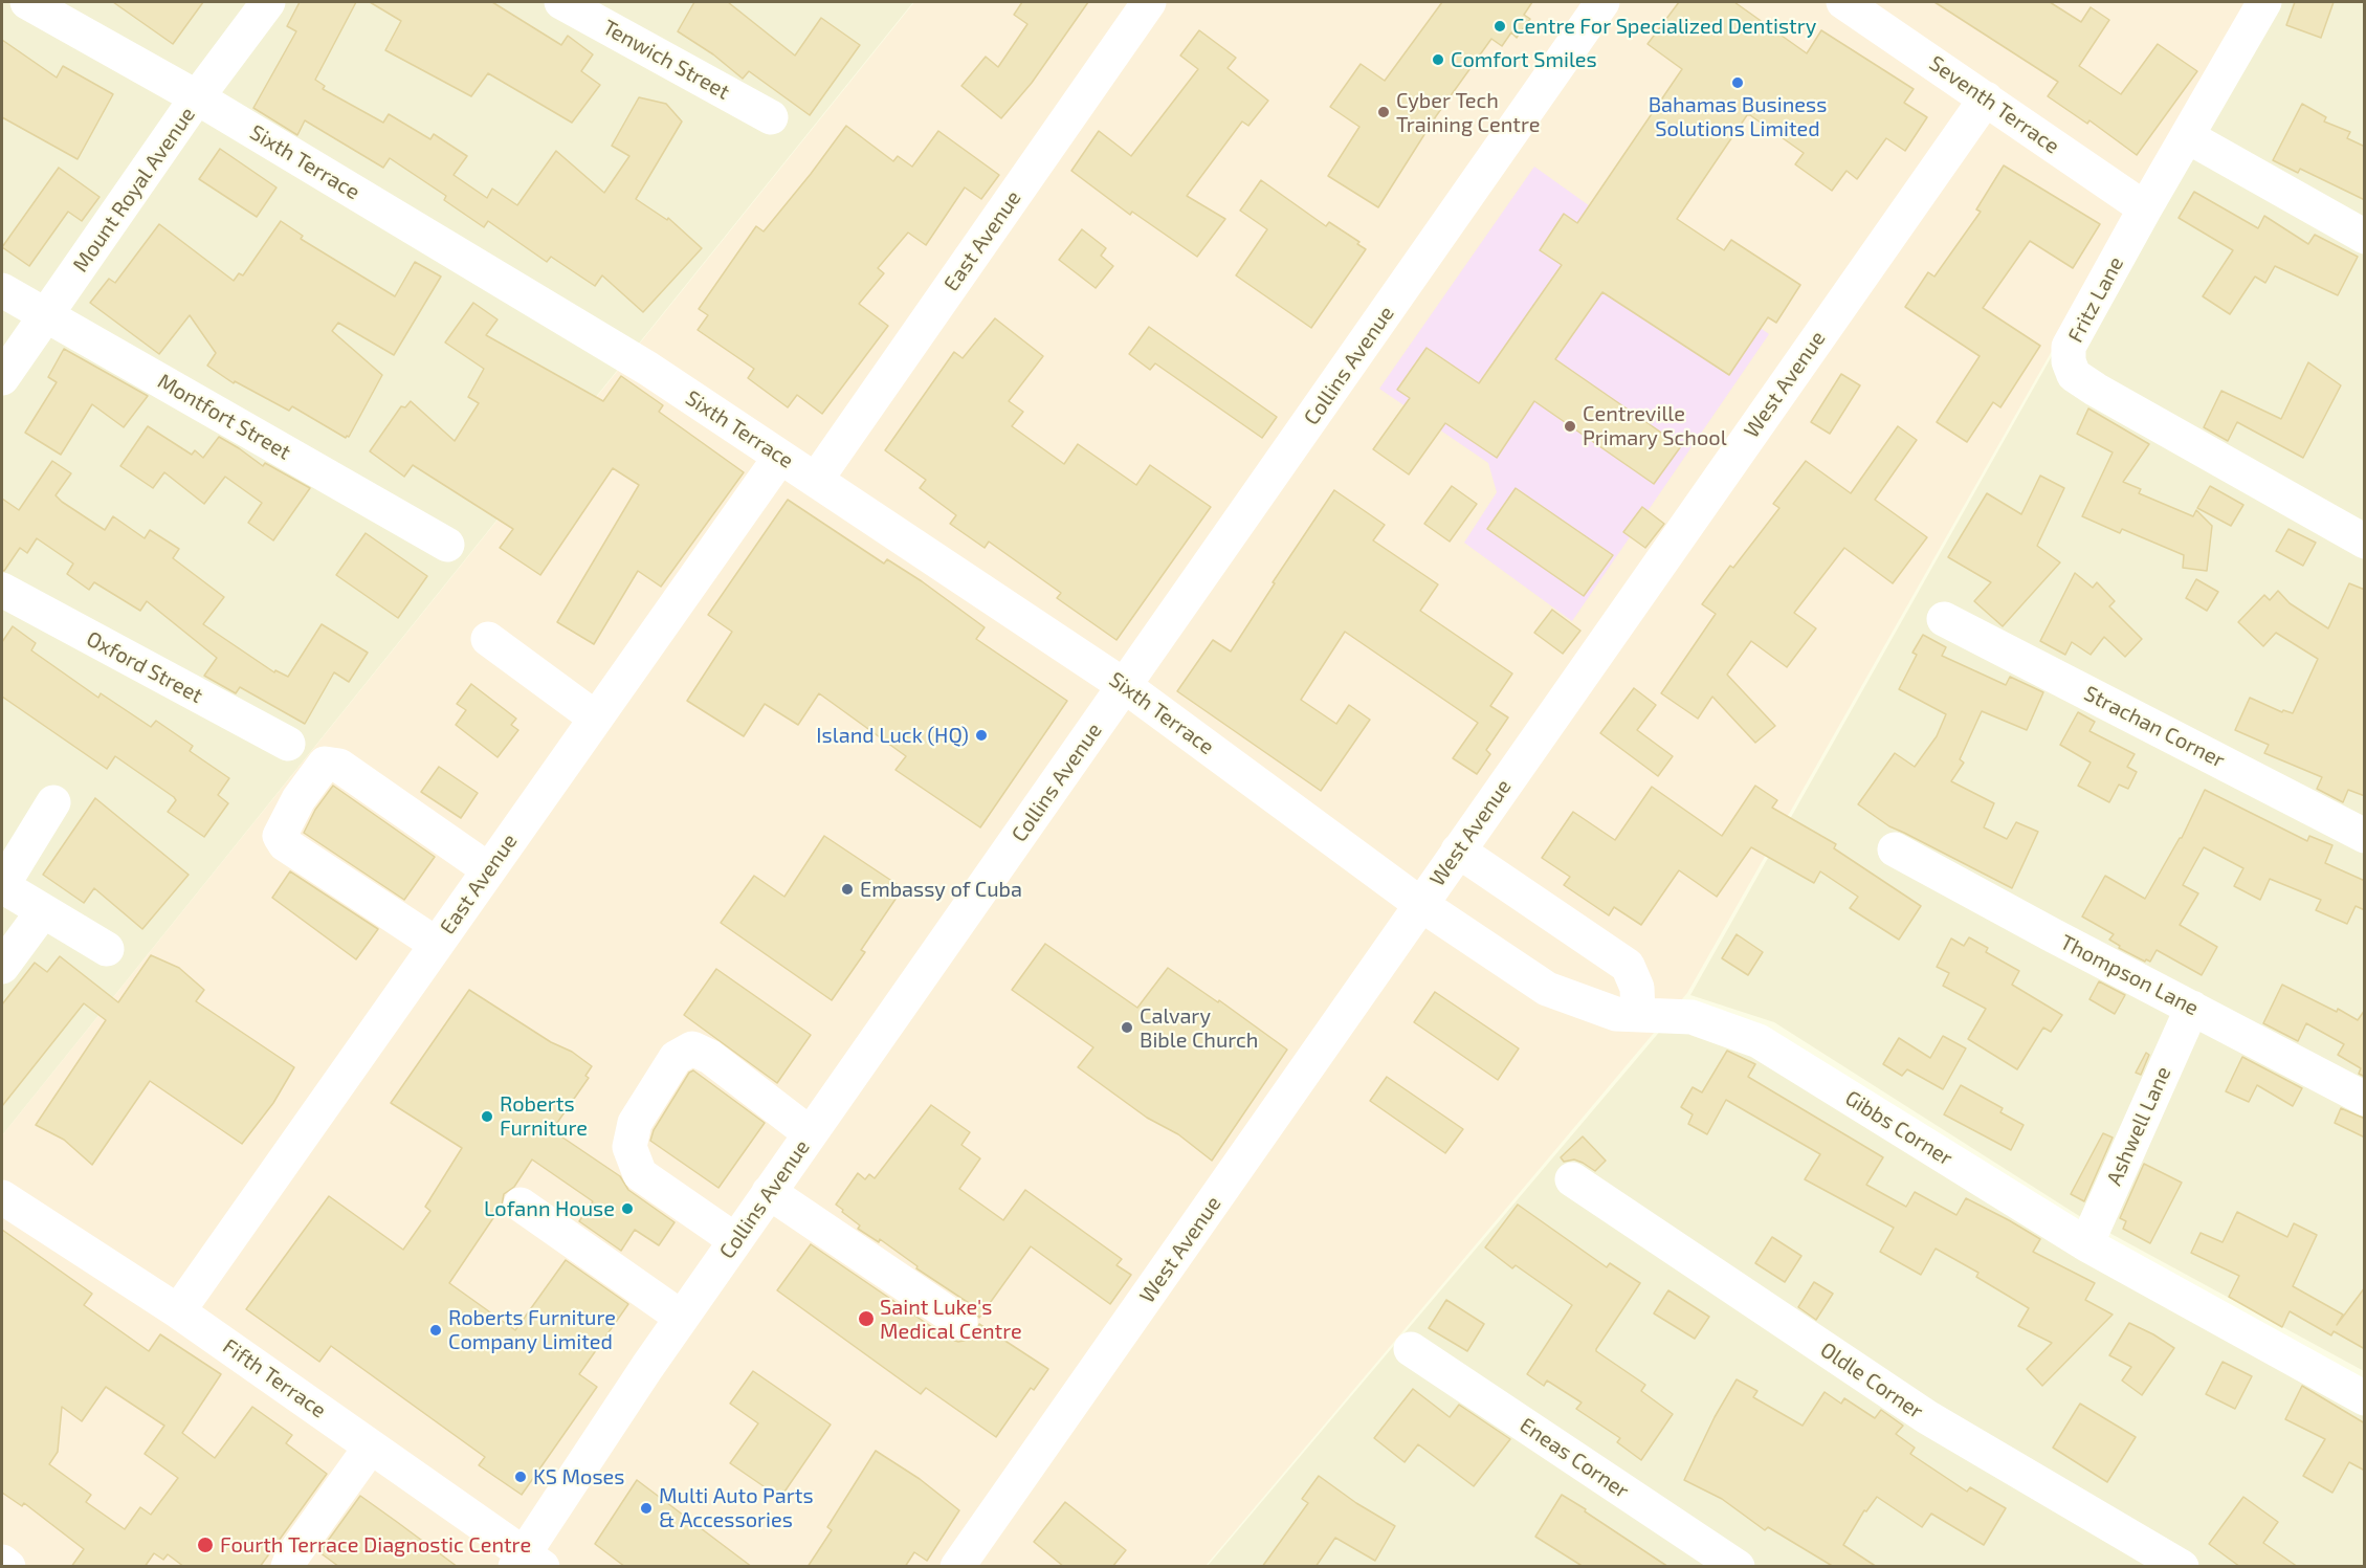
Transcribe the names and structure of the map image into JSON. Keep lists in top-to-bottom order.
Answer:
{
  "streets": {
    "street": [
      "Tenwich Street",
      "Seventh Terrace",
      "Sixth Terrace",
      "Mount Royal Avenue",
      "East Avenue",
      "Fritz Lane",
      "Collins Avenue",
      "West Avenue",
      "Montfort Street",
      "Oxford Street",
      "Strachan Corner",
      "Thompson Lane",
      "Ashwell Lane",
      "Gibbs Corner",
      "Fifth Terrace",
      "Oldle Corner",
      "Eneas Corner"
    ]
  },
  "crossings": [
    ["Seventh Terrace", "Fritz Lane"],
    ["Seventh Terrace", "West Avenue"],
    ["Sixth Terrace", "Mount Royal Avenue"],
    ["Sixth Terrace", "East Avenue"],
    ["Sixth Terrace", "Collins Avenue"],
    ["Sixth Terrace", "West Avenue"],
    ["Sixth Terrace", "Gibbs Corner"],
    ["Mount Royal Avenue", "Montfort Street"],
    ["East Avenue", "Fifth Terrace"],
    ["Collins Avenue", "Fifth Terrace"],
    ["West Avenue", "Gibbs Corner"],
    ["Thompson Lane", "Ashwell Lane"],
    ["Ashwell Lane", "Gibbs Corner"]
  ],
  "places": [
    "Centre For Specialized Dentistry",
    "Comfort Smiles",
    "Bahamas Business Solutions Limited",
    "Cyber Tech Training Centre",
    "Centreville Primary School",
    "Island Luck (HQ)",
    "Embassy of Cuba",
    "Calvary Bible Church",
    "Roberts Furniture",
    "Lofann House",
    "Saint Luke's Medical Centre",
    "Roberts Furniture Company Limited",
    "KS Moses",
    "Multi Auto Parts & Accessories",
    "Fourth Terrace Diagnostic Centre"
  ]
}
